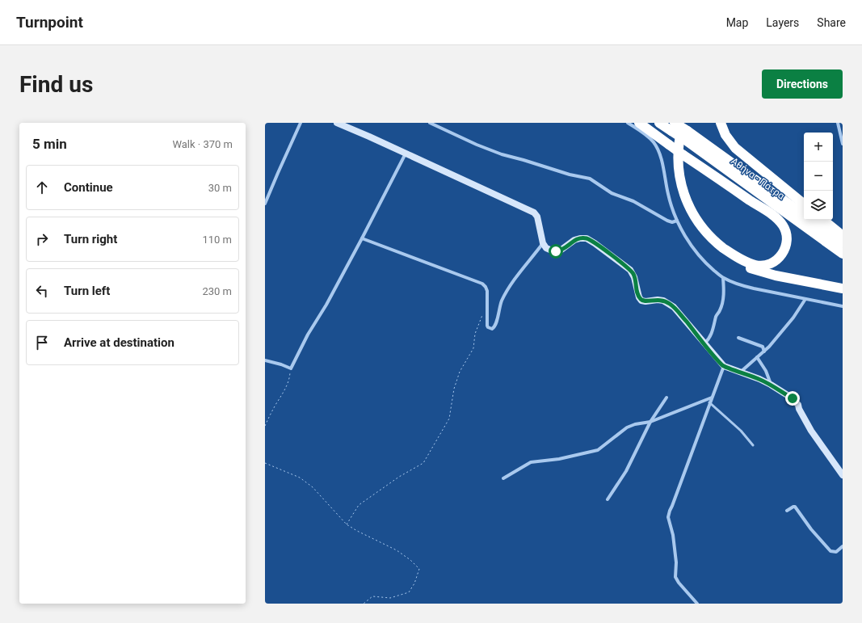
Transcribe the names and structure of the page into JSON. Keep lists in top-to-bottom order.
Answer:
{
  "streets": {
    "highway": ["Αθήνα - Πάτρα"]
  },
  "page": {
    "header": "Turnpoint",
    "nav": ["Map", "Layers", "Share"],
    "buttons": "Directions",
    "title": "Find us",
    "heading": ["5 min", "Walk · 370 m"],
    "map_buttons": ["+", "−"],
    "list": [
      ["Continue", "30 m"],
      ["Turn right", "110 m"],
      ["Turn left", "230 m"],
      "Arrive at destination"
    ]
  }
}
